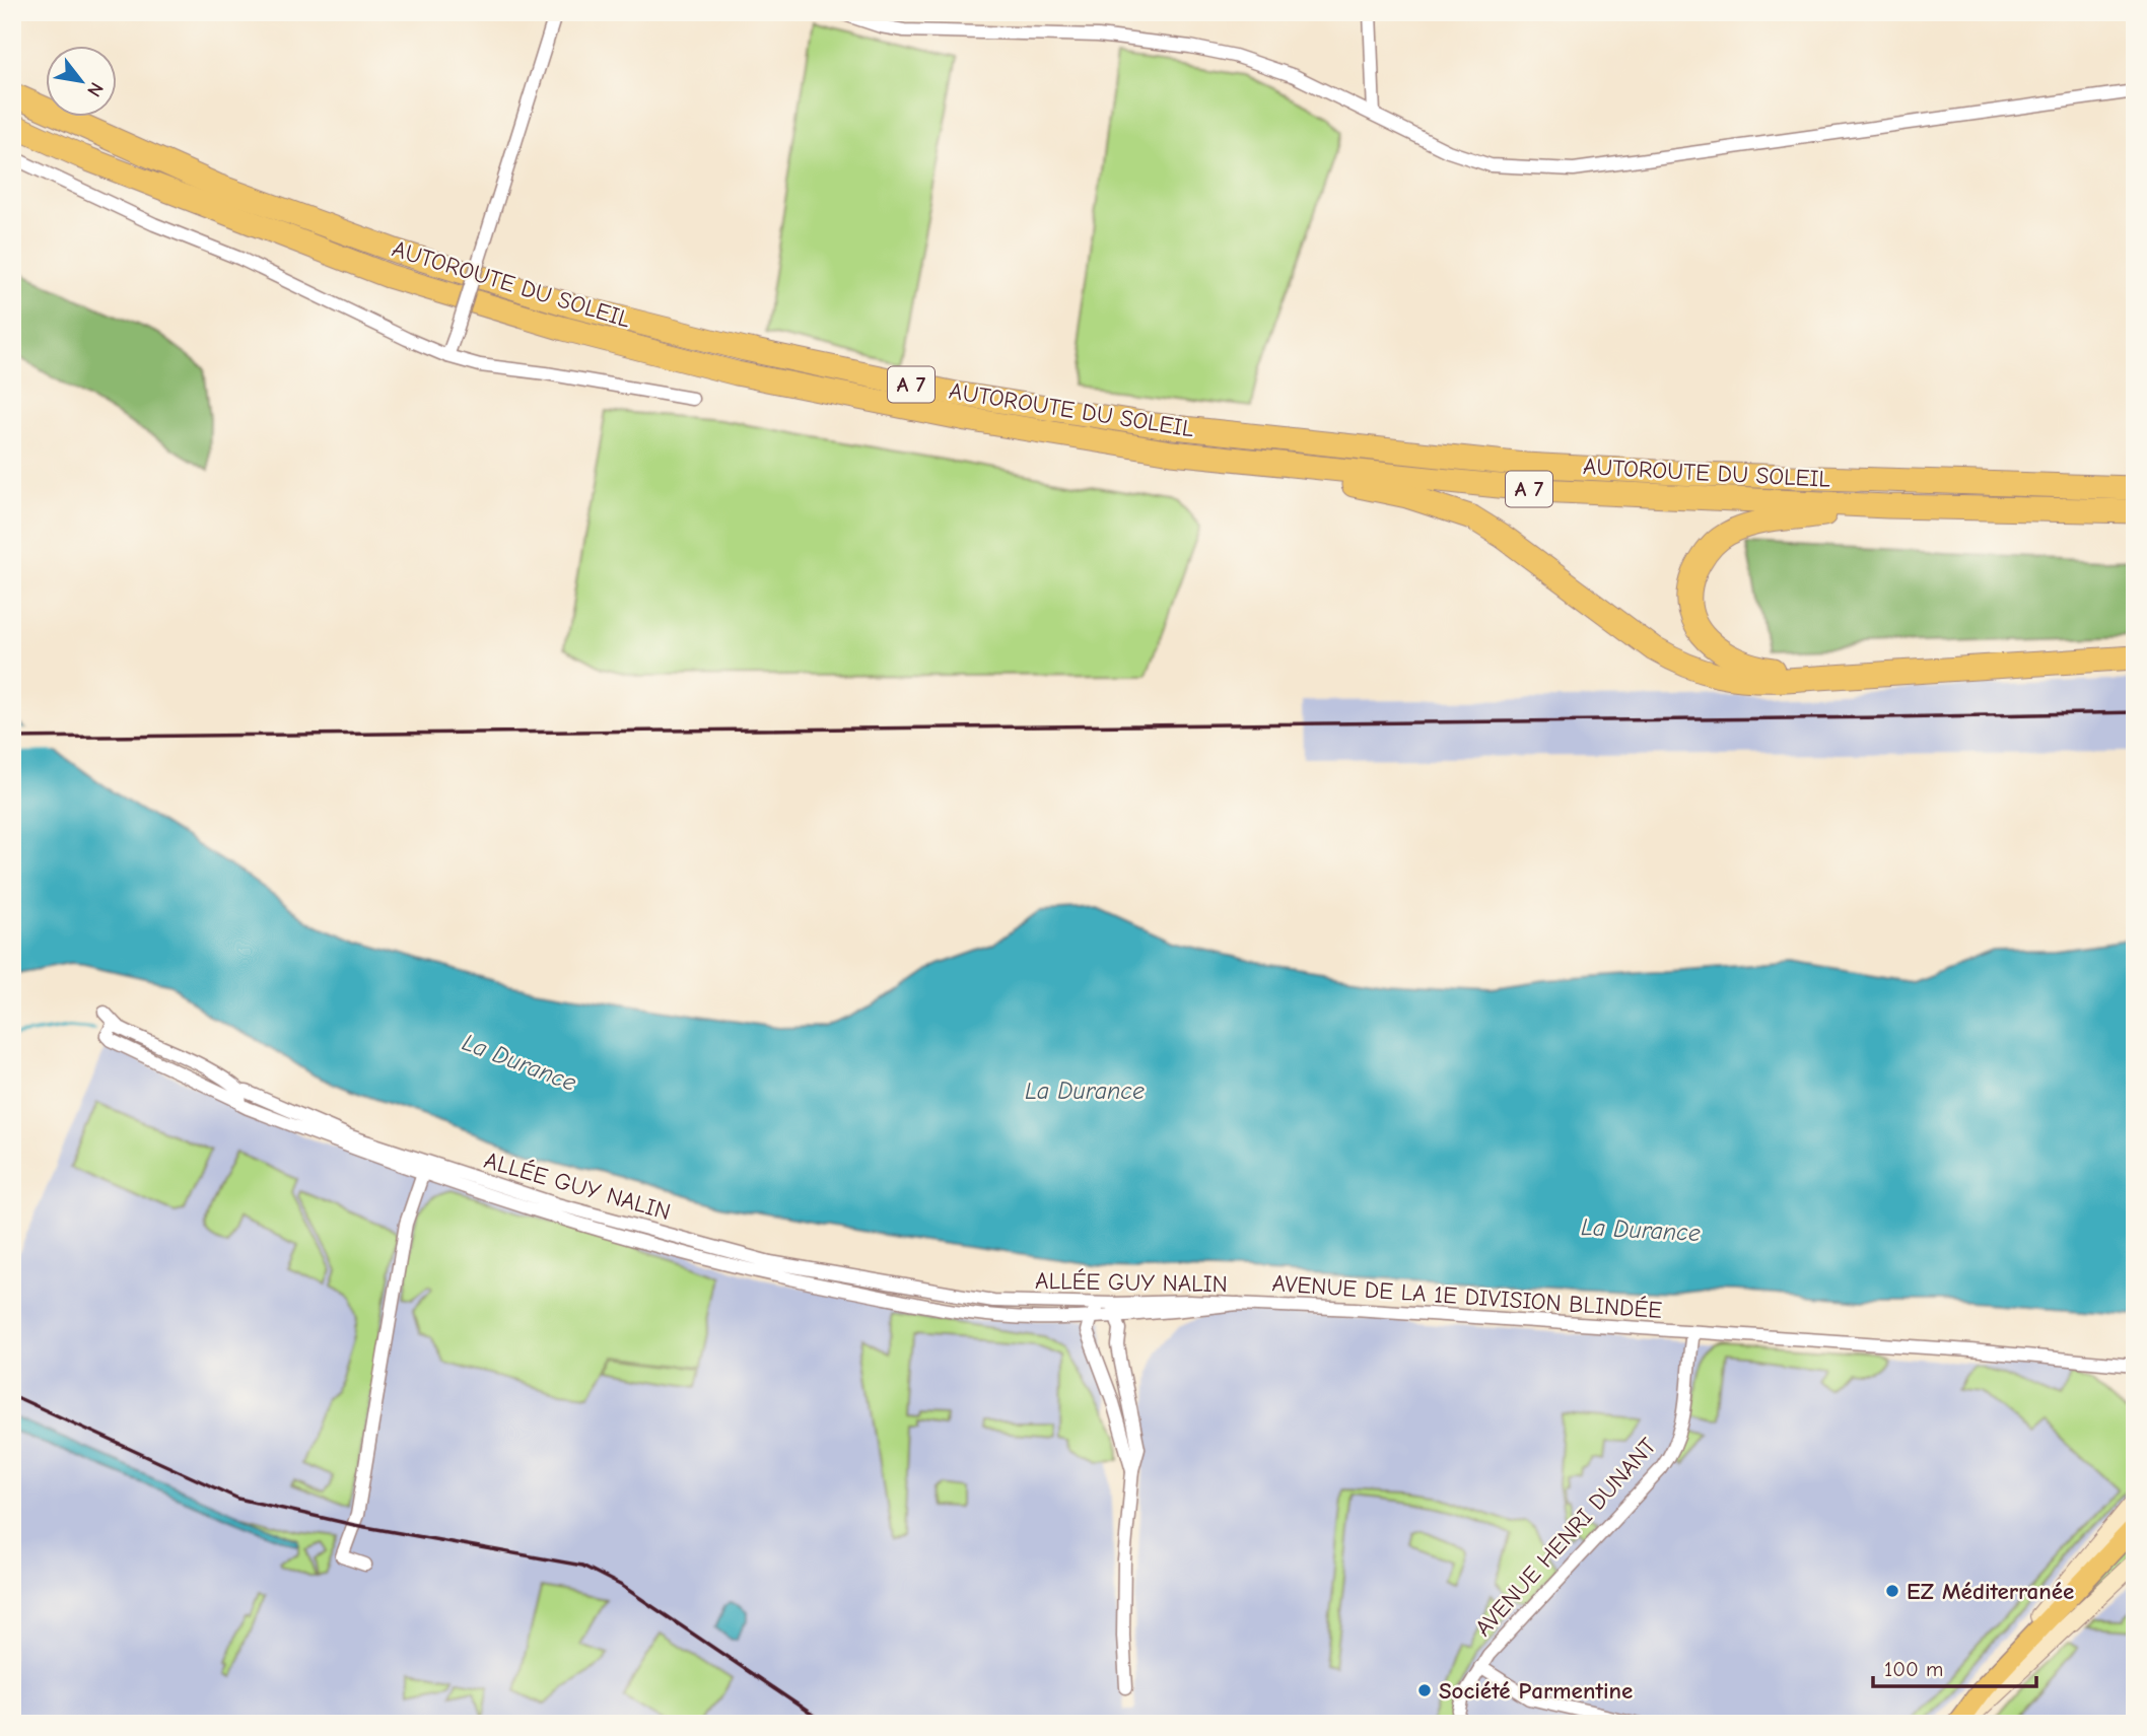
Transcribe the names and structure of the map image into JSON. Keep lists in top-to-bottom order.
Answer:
{
  "streets": {
    "highway": ["AUTOROUTE DU SOLEIL", "A 7"],
    "street": ["ALLÉE GUY NALIN", "AVENUE DE LA 1E DIVISION BLINDÉE", "AVENUE HENRI DUNANT"]
  },
  "crossings": [
    ["ALLÉE GUY NALIN", "AVENUE DE LA 1E DIVISION BLINDÉE"],
    ["AVENUE DE LA 1E DIVISION BLINDÉE", "AVENUE HENRI DUNANT"]
  ],
  "water": ["La Durance"],
  "places": ["EZ Méditerranée", "Société Parmentine"],
  "scale_bar": "100 m",
  "north": "bottom right"
}
